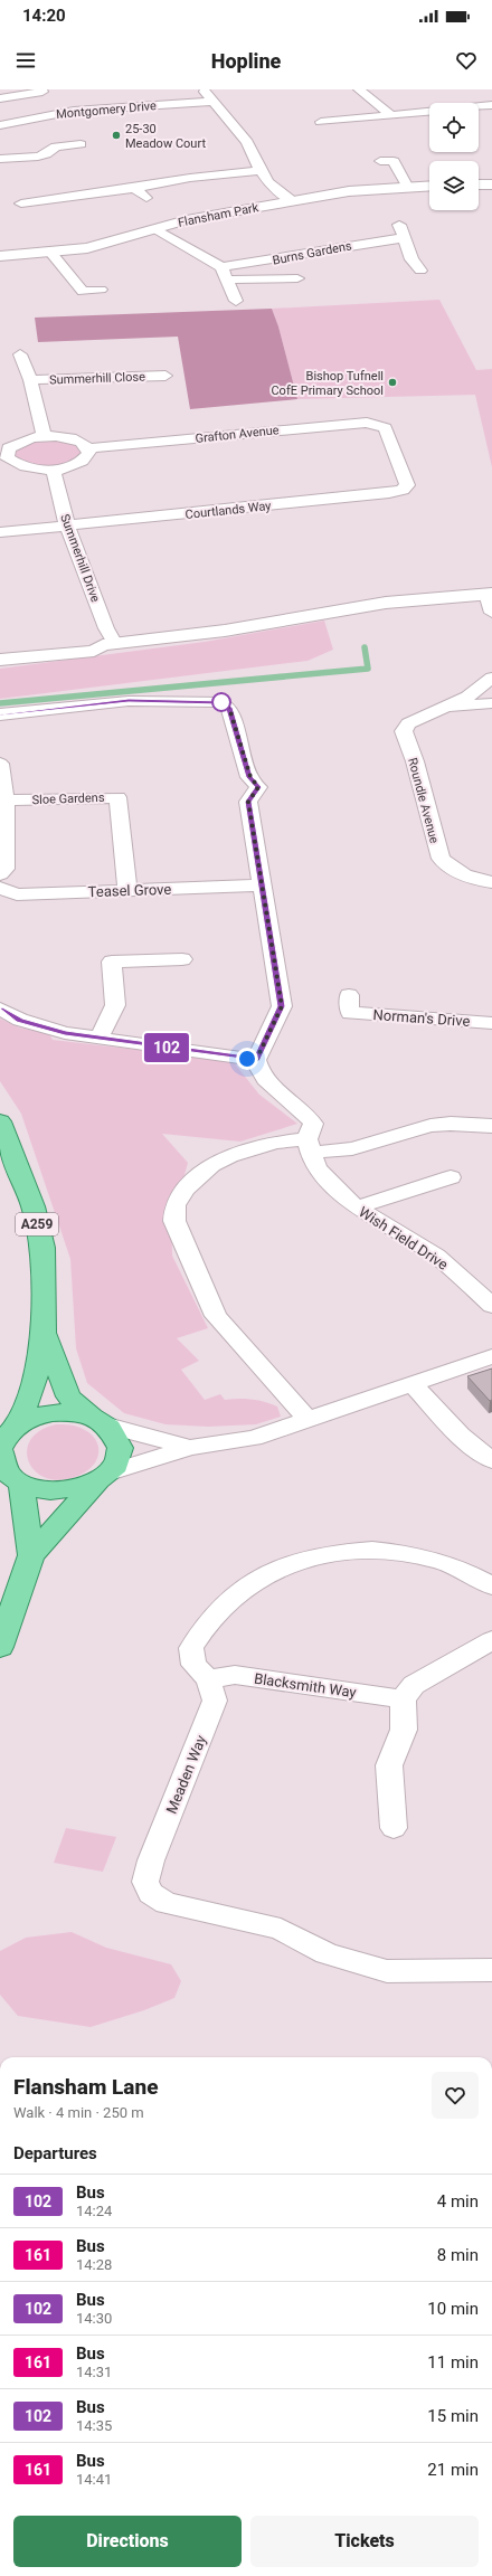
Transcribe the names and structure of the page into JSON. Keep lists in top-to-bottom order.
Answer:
{
  "streets": {
    "main road": ["A259"],
    "street": [
      "Montgomery Drive",
      "Flansham Park",
      "Burns Gardens",
      "Summerhill Close",
      "Grafton Avenue",
      "Courtlands Way",
      "Summerhill Drive",
      "Sloe Gardens",
      "Roundle Avenue",
      "Teasel Grove",
      "Norman's Drive",
      "Wish Field Drive",
      "Blacksmith Way",
      "Meaden Way"
    ]
  },
  "crossings": [
    ["Grafton Avenue", "Courtlands Way"],
    ["Courtlands Way", "Summerhill Drive"],
    ["Sloe Gardens", "Teasel Grove"],
    ["Blacksmith Way", "Meaden Way"]
  ],
  "places": ["25-30 Meadow Court", "Bishop Tufnell CofE Primary School"],
  "lines": ["bus line 102"],
  "page": {
    "status": "14:20",
    "header": "Hopline",
    "on_map": "102",
    "heading": [
      ["Flansham Lane", "Walk · 4 min · 250 m"],
      "Departures"
    ],
    "list": [
      {
        "mark": "102",
        "name": "Bus",
        "note": "14:24",
        "value": "4 min"
      },
      {
        "mark": "161",
        "name": "Bus",
        "note": "14:28",
        "value": "8 min"
      },
      {
        "mark": "102",
        "name": "Bus",
        "note": "14:30",
        "value": "10 min"
      },
      {
        "mark": "161",
        "name": "Bus",
        "note": "14:31",
        "value": "11 min"
      },
      {
        "mark": "102",
        "name": "Bus",
        "note": "14:35",
        "value": "15 min"
      },
      {
        "mark": "161",
        "name": "Bus",
        "note": "14:41",
        "value": "21 min"
      }
    ],
    "buttons": ["Directions", "Tickets"]
  }
}
